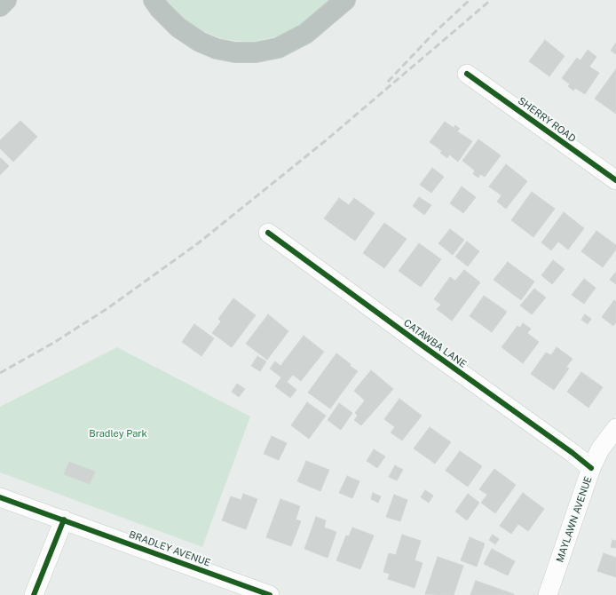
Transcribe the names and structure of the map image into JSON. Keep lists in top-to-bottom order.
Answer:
{
  "streets": {
    "street": [
      "SHERRY ROAD",
      "CATAWBA LANE",
      "MAYLAWN AVENUE",
      "BRADLEY AVENUE"
    ]
  },
  "crossings": [
    ["CATAWBA LANE", "MAYLAWN AVENUE"]
  ],
  "parks": ["Bradley Park"]
}
